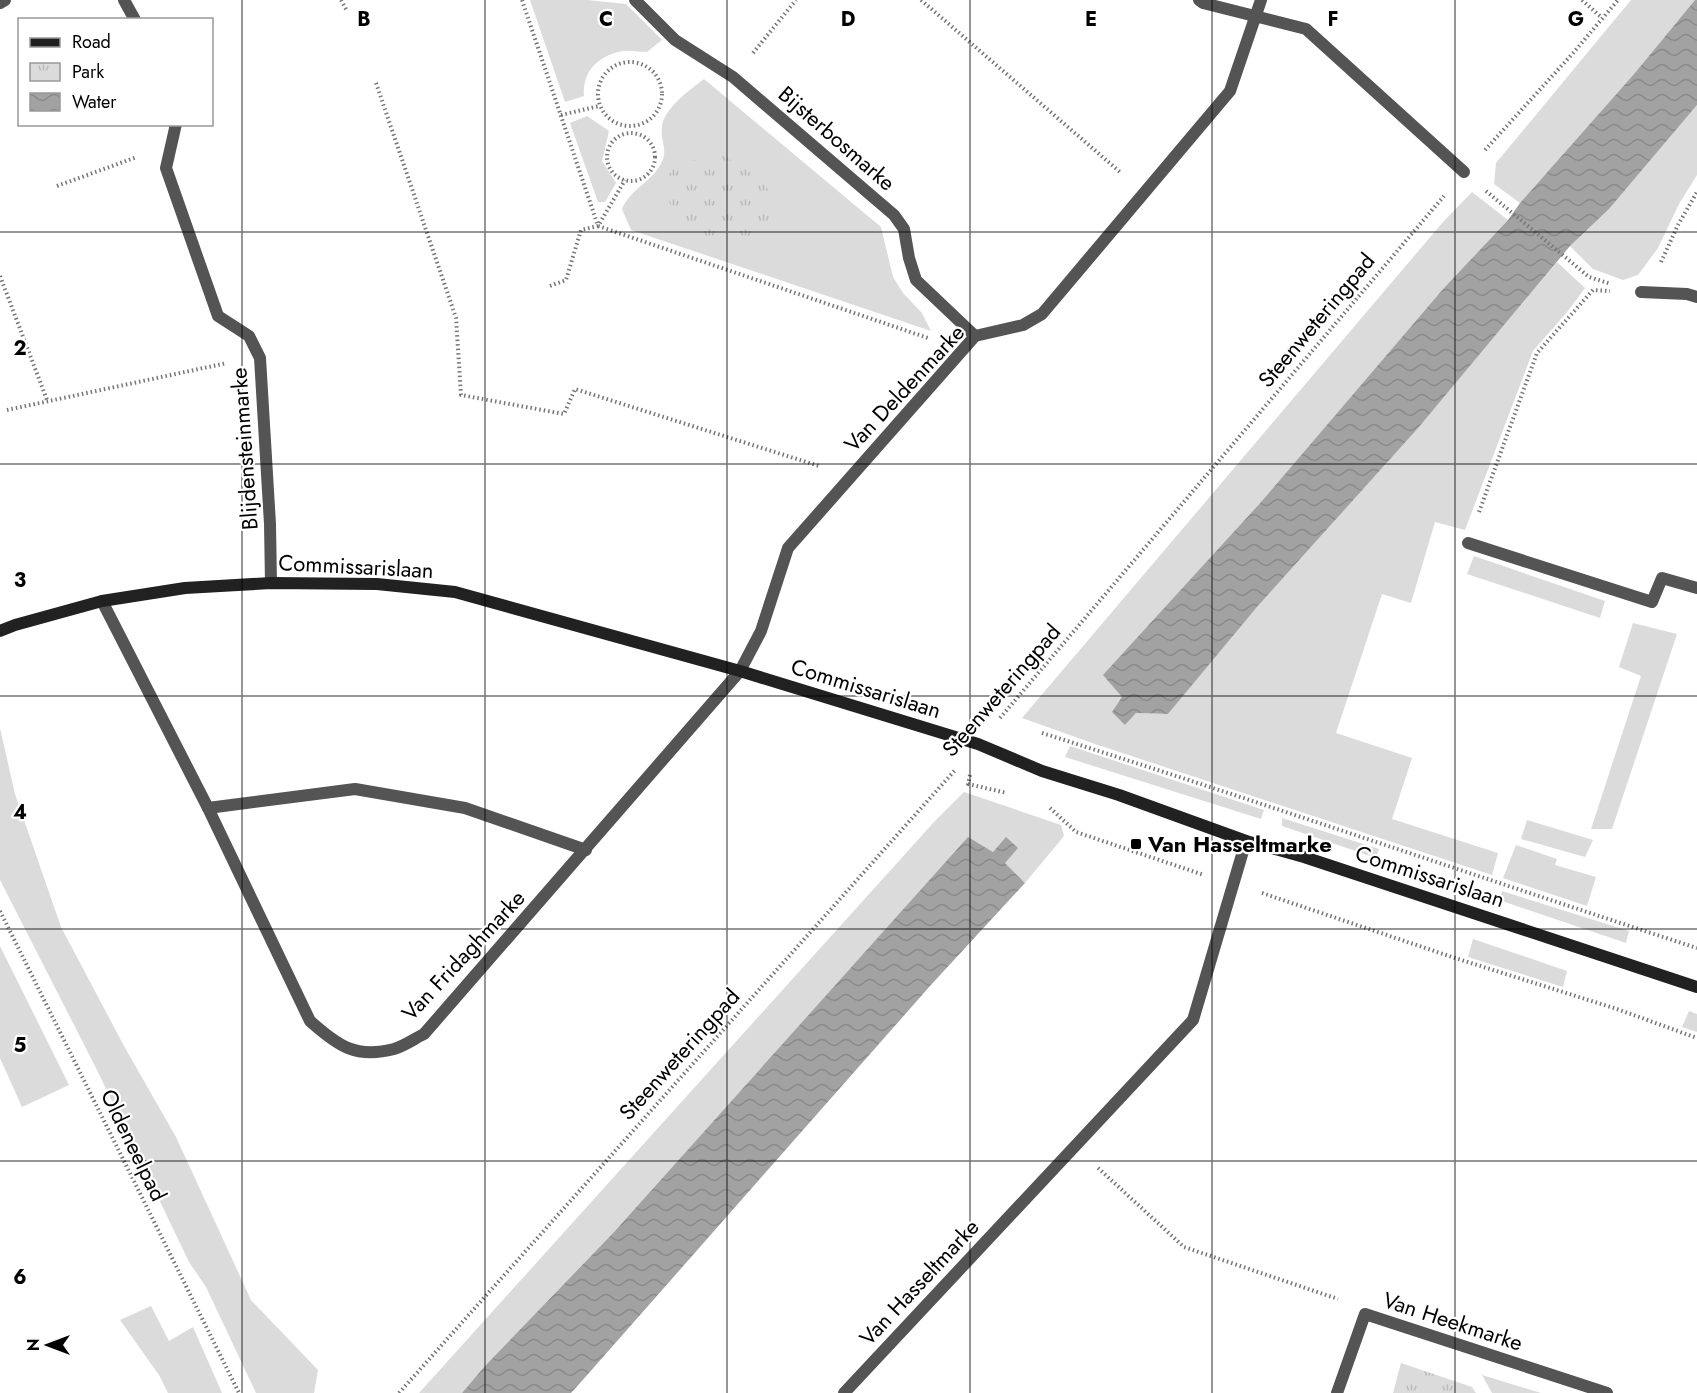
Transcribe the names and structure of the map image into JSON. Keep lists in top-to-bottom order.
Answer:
{
  "streets": {
    "street": [
      "Bijsterbosmarke",
      "Van Deldenmarke",
      "Blijdensteinmarke",
      "Commissarislaan",
      "Van Fridaghmarke",
      "Van Hasseltmarke",
      "Van Heekmarke"
    ],
    "path": ["Steenweteringpad", "Oldeneelpad"]
  },
  "crossings": [
    ["Bijsterbosmarke", "Van Deldenmarke"],
    ["Steenweteringpad", "Commissarislaan"],
    ["Van Deldenmarke", "Commissarislaan"],
    ["Van Deldenmarke", "Van Fridaghmarke"],
    ["Blijdensteinmarke", "Commissarislaan"],
    ["Commissarislaan", "Van Fridaghmarke"],
    ["Commissarislaan", "Van Hasseltmarke"]
  ],
  "places": {
    "transit": ["Van Hasseltmarke"]
  },
  "legend": ["Road", "Park", "Water"],
  "north": "left",
  "grid": {
    "columns": [
      "B",
      "C",
      "D",
      "E",
      "F",
      "G"
    ],
    "rows": [
      "2",
      "3",
      "4",
      "5",
      "6"
    ]
  }
}
